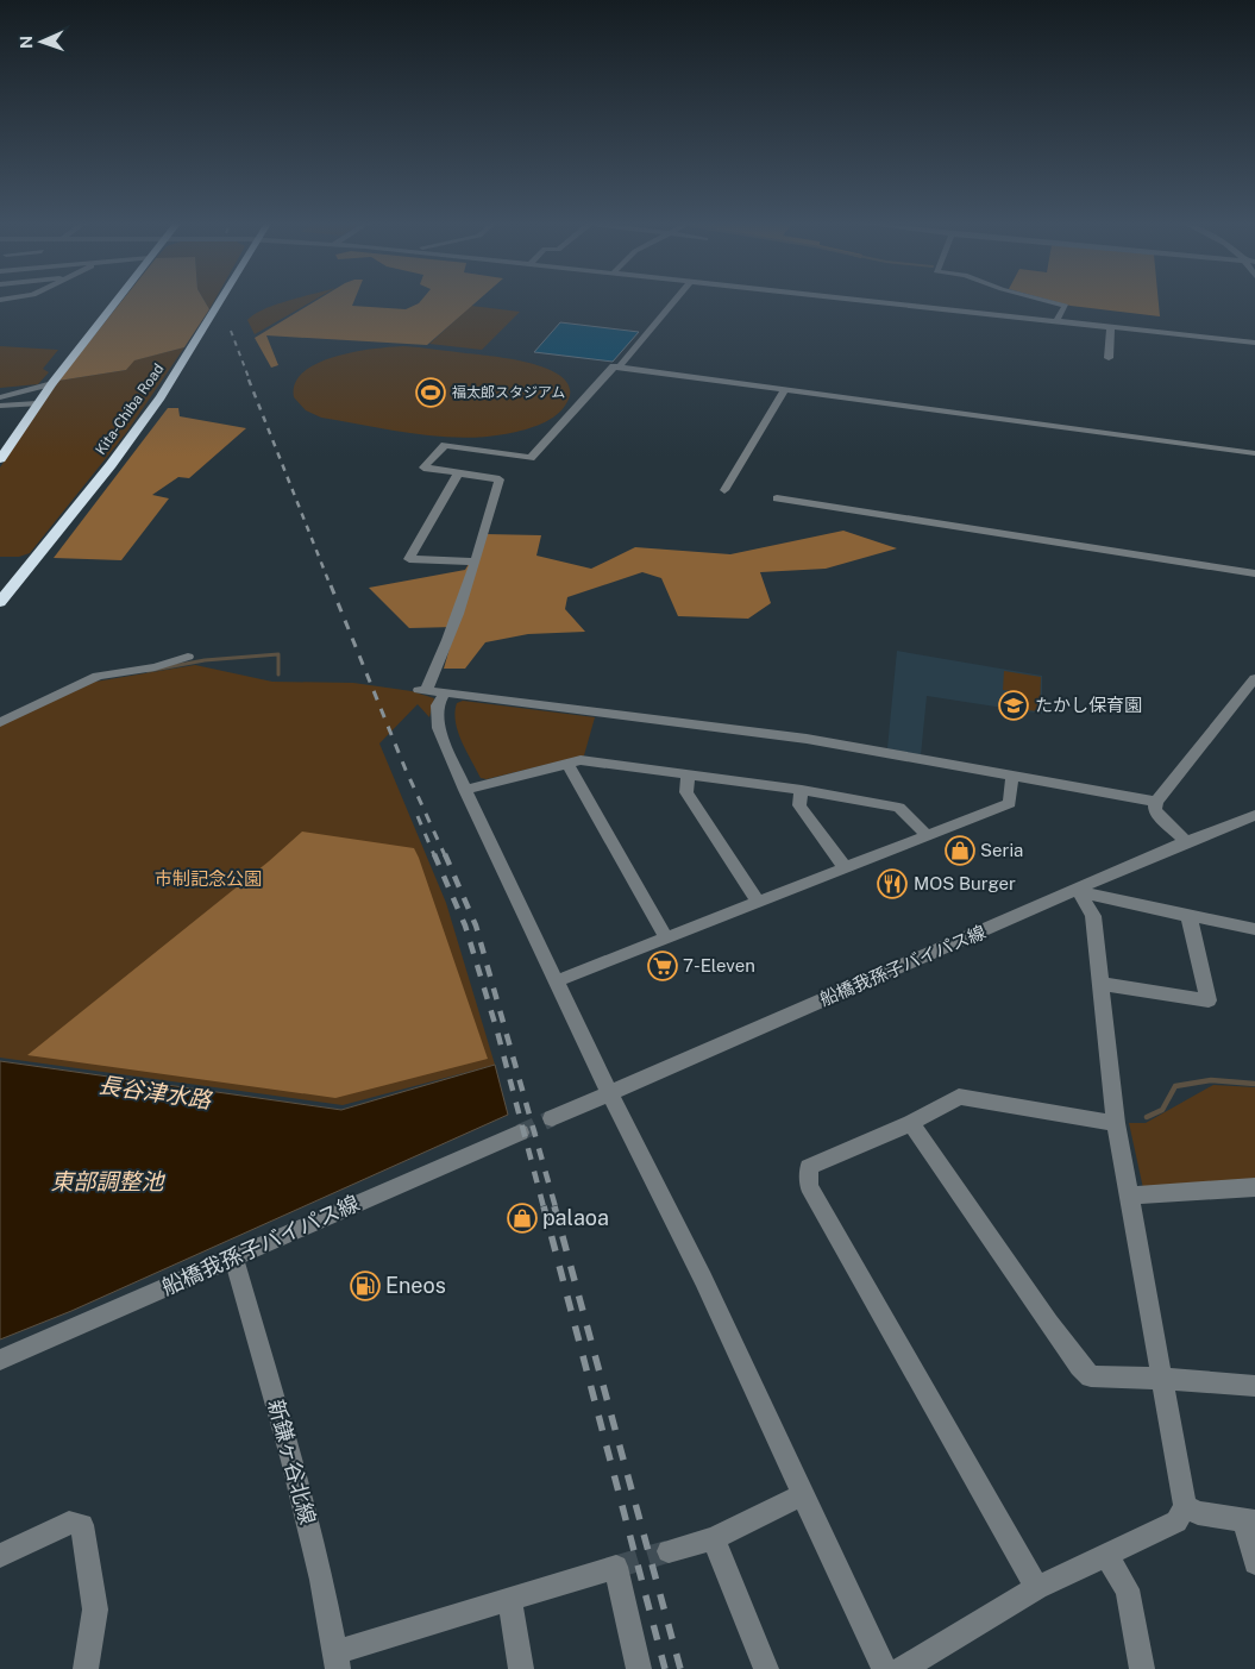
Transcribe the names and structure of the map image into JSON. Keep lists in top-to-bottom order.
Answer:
{
  "streets": {
    "highway": ["Kita-Chiba Road"],
    "street": ["船橋我孫子バイパス線", "新鎌ヶ谷北線"]
  },
  "crossings": [
    ["船橋我孫子バイパス線", "新鎌ヶ谷北線"]
  ],
  "water": ["長谷津水路", "東部調整池"],
  "parks": ["市制記念公園"],
  "places": {
    "sports": ["福太郎スタジアム"],
    "school or university": ["たかし保育園"],
    "shop": ["Seria", "palaoa"],
    "restaurant": ["MOS Burger"],
    "supermarket": ["7-Eleven"],
    "fuel station": ["Eneos"]
  },
  "north": "left"
}
